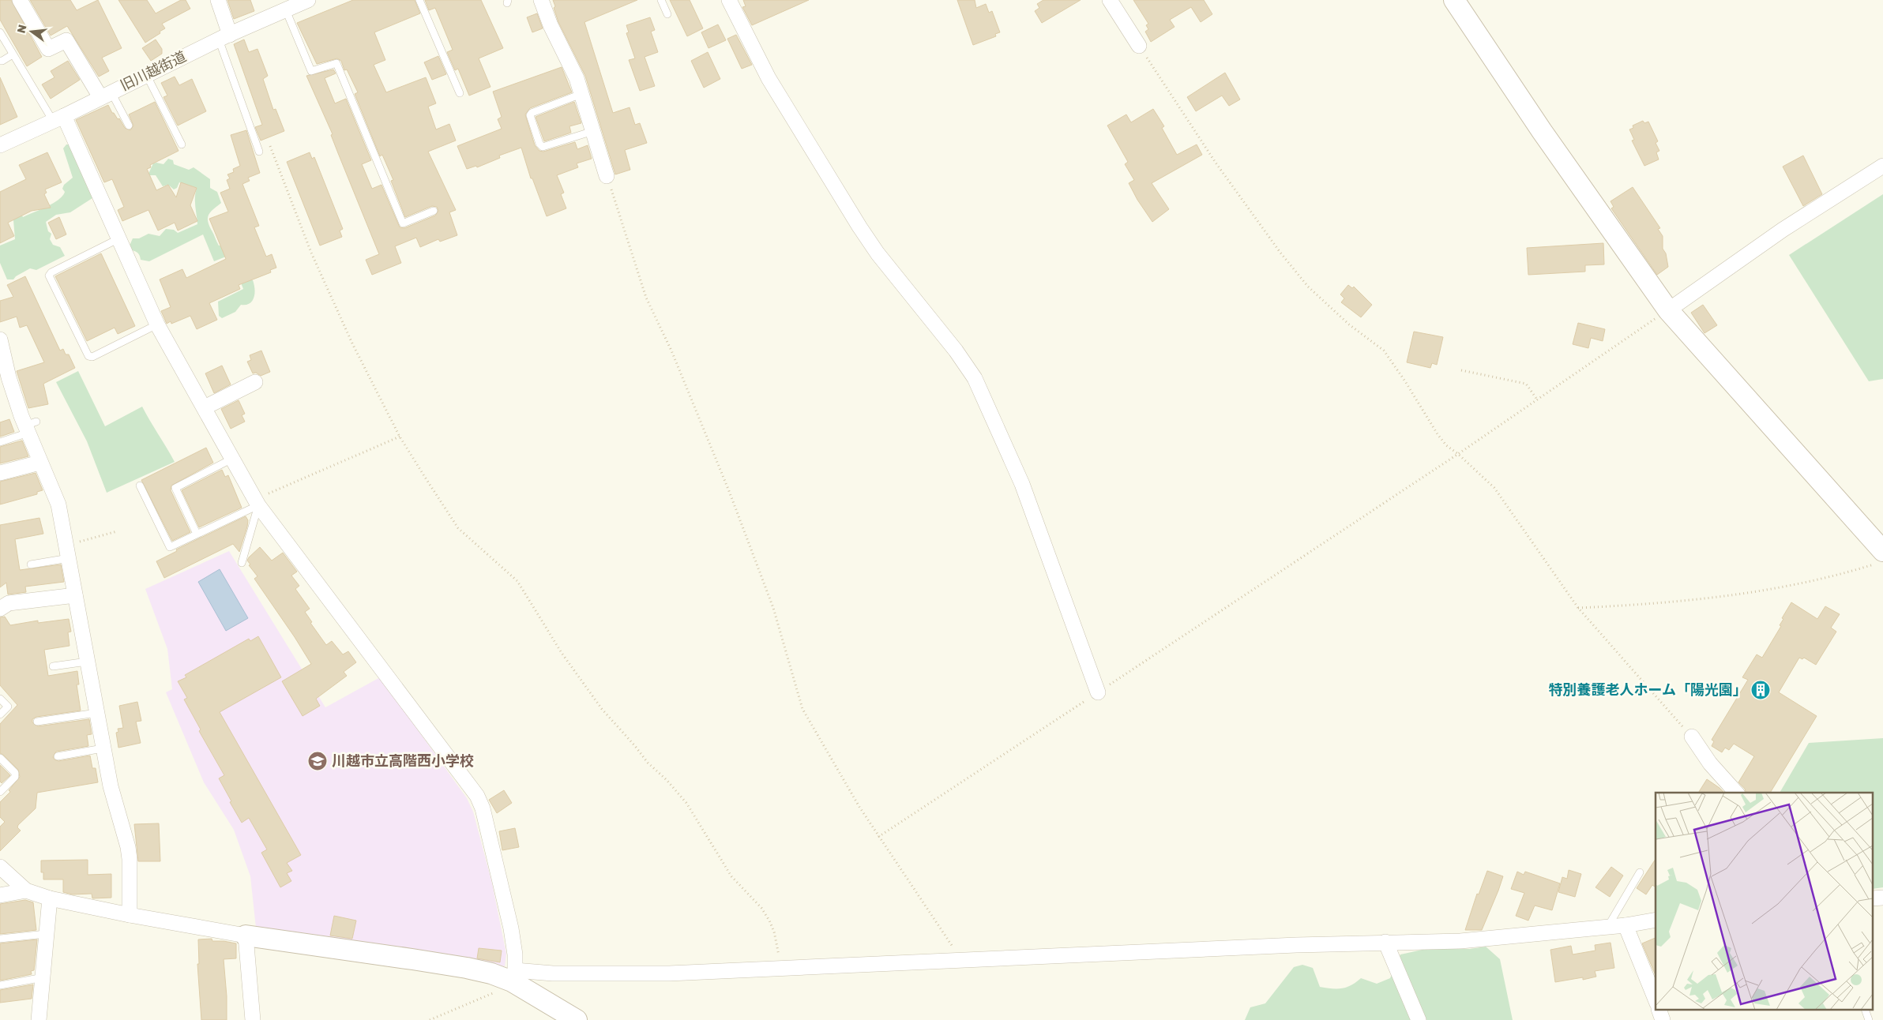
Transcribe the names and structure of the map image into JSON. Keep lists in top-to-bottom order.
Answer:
{
  "streets": {
    "street": ["旧川越街道"]
  },
  "places": {
    "building": ["特別養護老人ホーム「陽光園」"],
    "school or university": ["川越市立高階西小学校"]
  },
  "north": "left"
}
